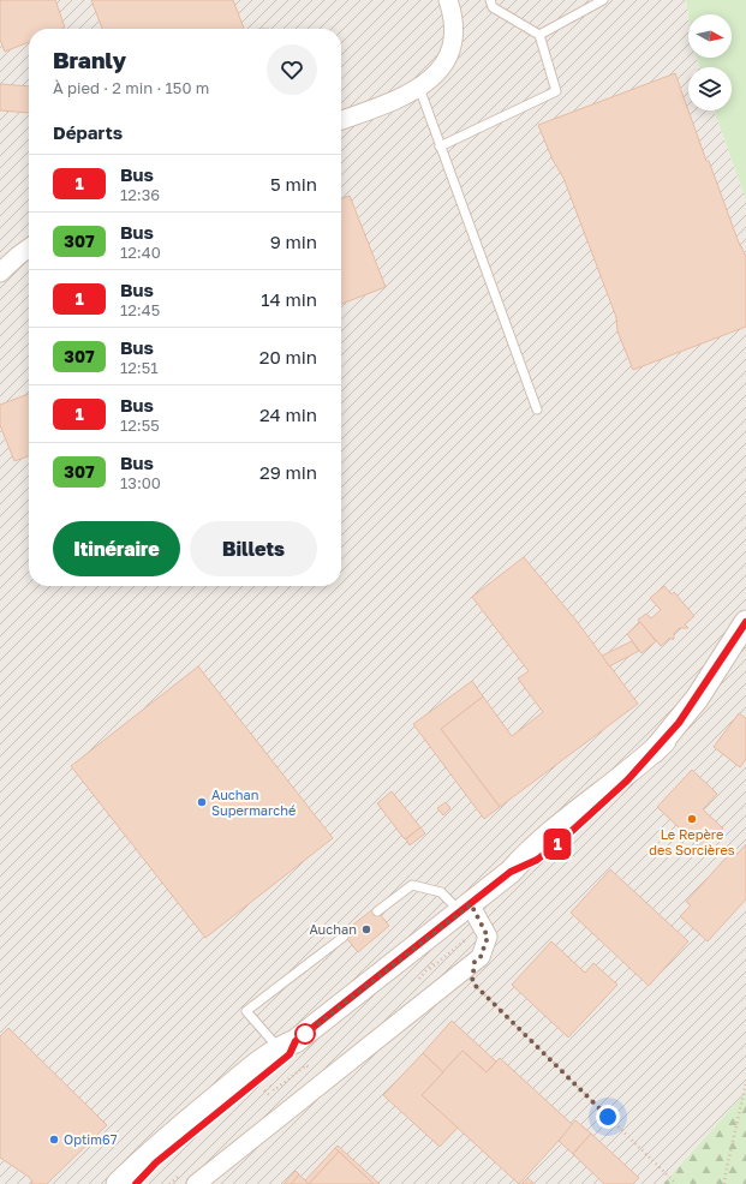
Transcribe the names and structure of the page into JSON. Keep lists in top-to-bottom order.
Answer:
{
  "places": [
    "Auchan Supermarché",
    "Le Repère des Sorcières",
    "Auchan",
    "Optim67"
  ],
  "lines": ["bus line 1"],
  "north": "right",
  "page": {
    "on_map": "1",
    "heading": [
      ["Branly", "À pied · 2 min · 150 m"],
      "Départs"
    ],
    "list": [
      {
        "mark": "1",
        "name": "Bus",
        "note": "12:36",
        "value": "5 min"
      },
      {
        "mark": "307",
        "name": "Bus",
        "note": "12:40",
        "value": "9 min"
      },
      {
        "mark": "1",
        "name": "Bus",
        "note": "12:45",
        "value": "14 min"
      },
      {
        "mark": "307",
        "name": "Bus",
        "note": "12:51",
        "value": "20 min"
      },
      {
        "mark": "1",
        "name": "Bus",
        "note": "12:55",
        "value": "24 min"
      },
      {
        "mark": "307",
        "name": "Bus",
        "note": "13:00",
        "value": "29 min"
      }
    ],
    "buttons": ["Itinéraire", "Billets"]
  }
}
